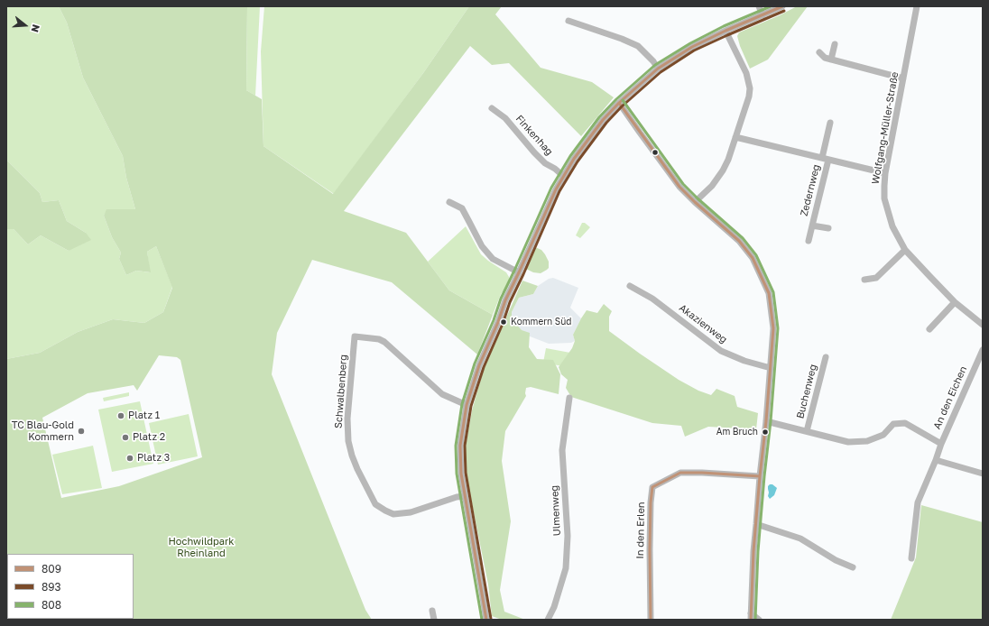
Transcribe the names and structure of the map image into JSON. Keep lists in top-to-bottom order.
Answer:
{
  "streets": {
    "street": [
      "Wolfgang-Müller-Straße",
      "Finkenhag",
      "Zedernweg",
      "Akazienweg",
      "Schwalbenberg",
      "Buchenweg",
      "An den Eichen",
      "Ulmenweg",
      "In den Erlen"
    ]
  },
  "crossings": [
    ["Buchenweg", "An den Eichen"]
  ],
  "parks": ["Hochwildpark Rheinland"],
  "places": [
    "Kommern Süd",
    "Platz 1",
    "TC Blau-Gold Kommern",
    "Am Bruch",
    "Platz 2",
    "Platz 3"
  ],
  "lines": ["transit line 809", "transit line 808", "transit line 893"],
  "legend": ["809", "893", "808"],
  "north": "right"
}
